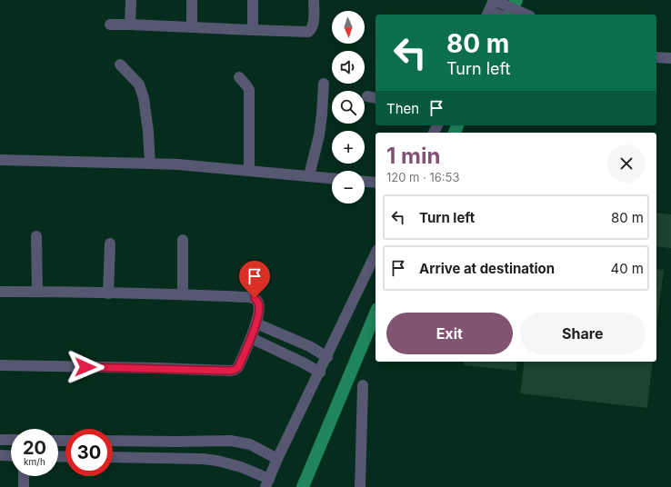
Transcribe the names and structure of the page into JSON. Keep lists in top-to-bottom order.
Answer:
{
  "north": "bottom",
  "page": {
    "map_buttons": ["+", "−"],
    "turn": ["80 m", "Turn left"],
    "then": "Then",
    "heading": ["1 min", "120 m · 16:53"],
    "list": [
      {
        "name": "Turn left",
        "value": "80 m"
      },
      {
        "name": "Arrive at destination",
        "value": "40 m"
      }
    ],
    "buttons": ["Exit", "Share"],
    "speed": "20 km/h",
    "limit": "30"
  }
}
